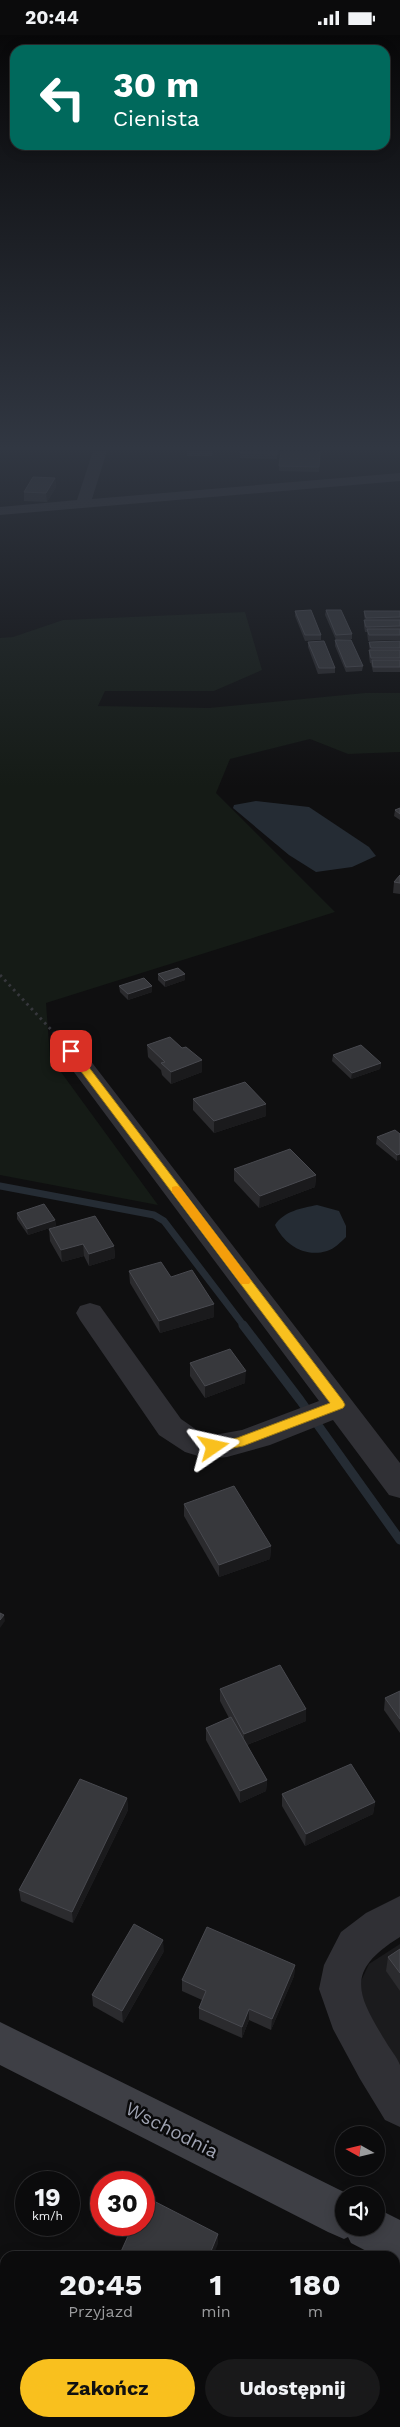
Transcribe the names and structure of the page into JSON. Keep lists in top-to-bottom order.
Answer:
{
  "streets": {
    "street": ["Wschodnia"]
  },
  "north": "left",
  "page": {
    "status": "20:44",
    "turn": ["30 m", "Cienista"],
    "speed": "19 km/h",
    "limit": "30",
    "eta": [
      "20:45",
      "Przyjazd",
      "1",
      "min",
      "180",
      "m"
    ],
    "buttons": ["Zakończ", "Udostępnij"]
  }
}
